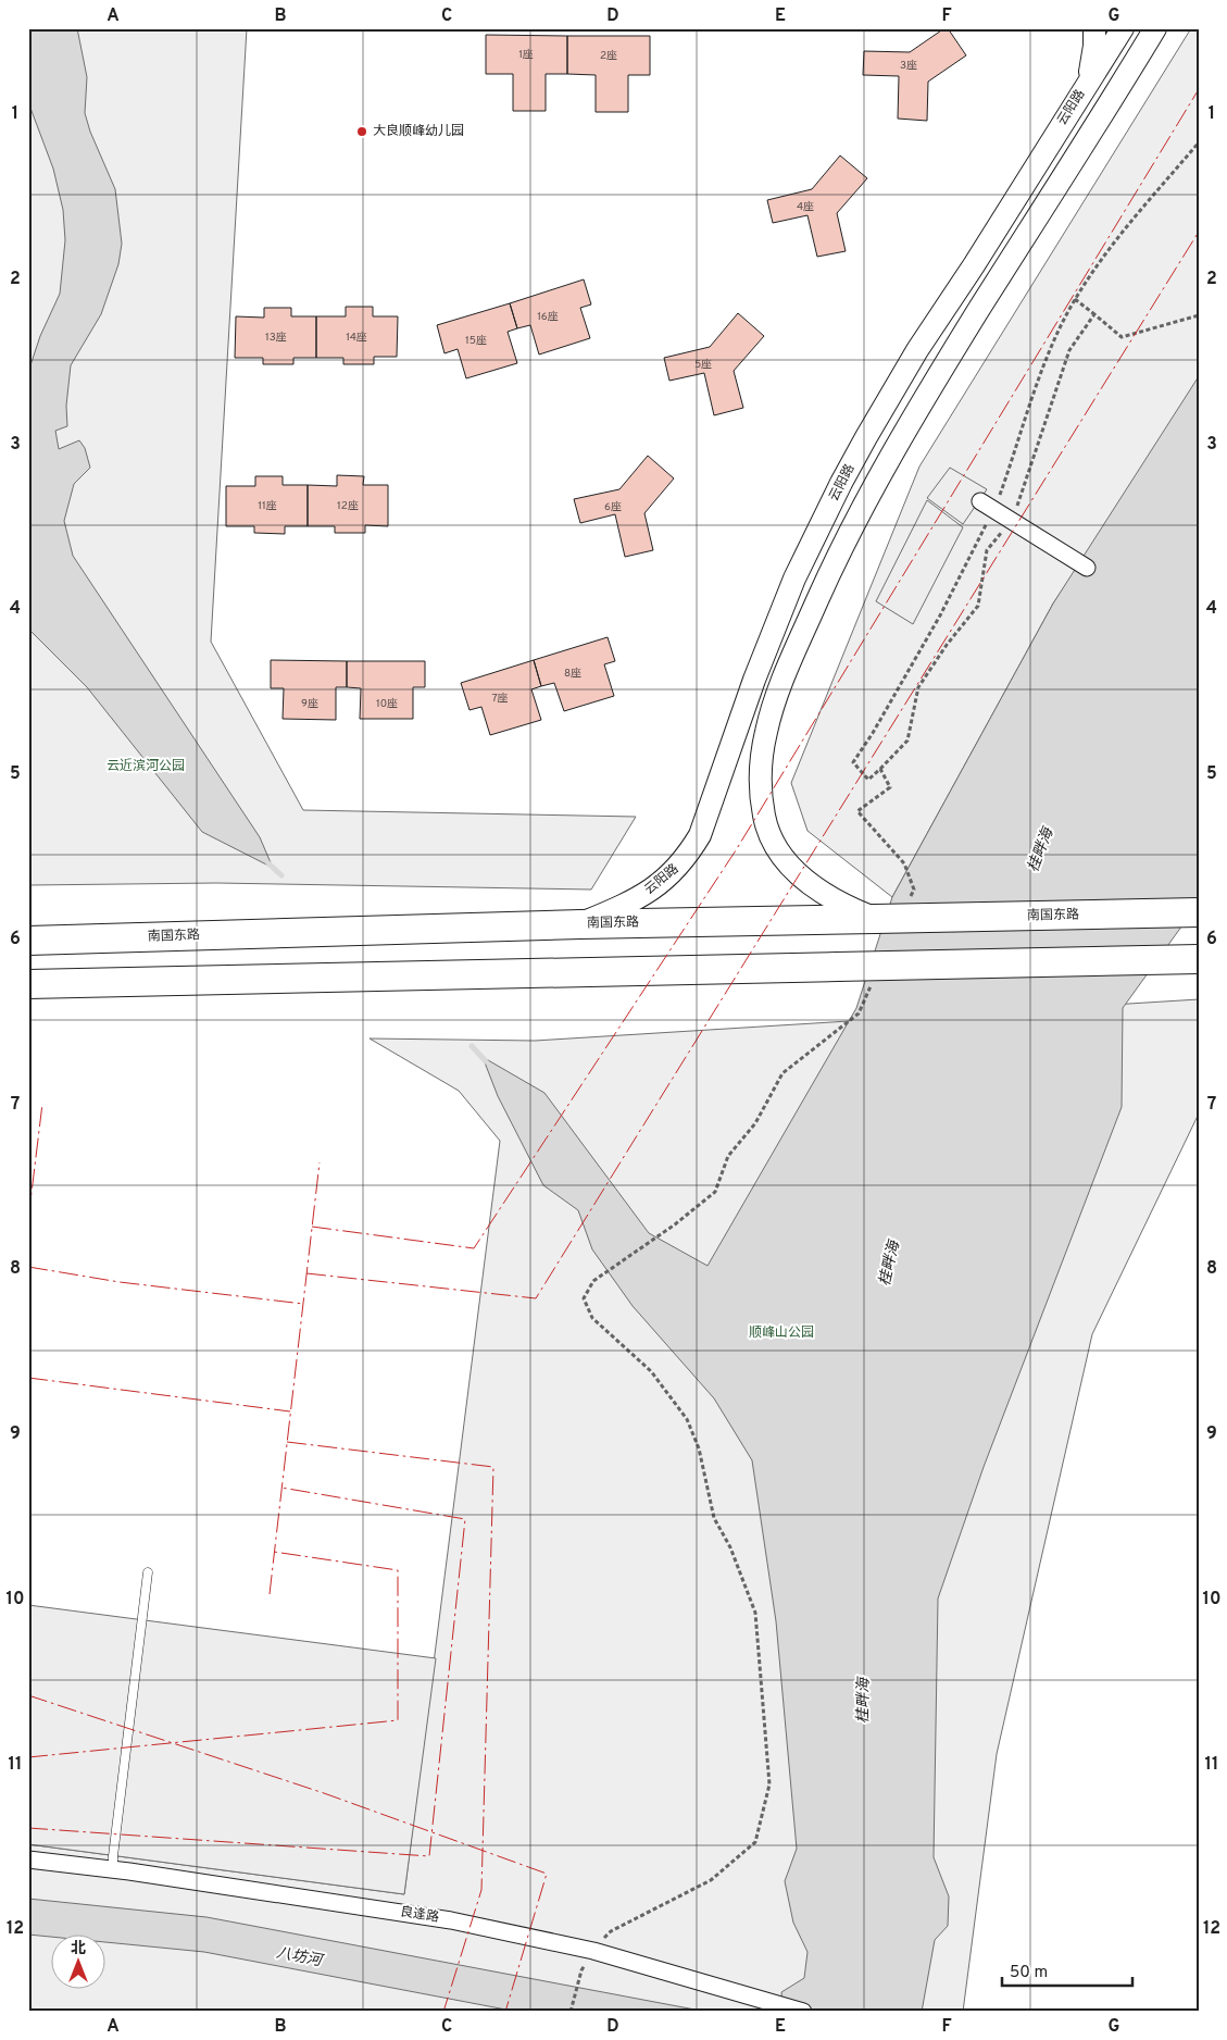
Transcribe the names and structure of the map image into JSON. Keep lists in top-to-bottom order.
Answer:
{
  "streets": {
    "highway": ["南国东路"],
    "main road": ["云阳路"],
    "street": ["良逢路"]
  },
  "crossings": [
    ["云阳路", "南国东路"]
  ],
  "water": ["桂畔海", "八坊河"],
  "parks": ["云近滨河公园", "顺峰山公园"],
  "places": ["大良顺峰幼儿园"],
  "house_numbers": [
    "1座",
    "2座",
    "3座",
    "4座",
    "16座",
    "13座",
    "14座",
    "15座",
    "5座",
    "11座",
    "12座",
    "6座",
    "8座",
    "7座",
    "9座",
    "10座"
  ],
  "scale_bar": "50 m",
  "north": "top",
  "grid": {
    "columns": [
      "A",
      "B",
      "C",
      "D",
      "E",
      "F",
      "G"
    ],
    "rows": [
      "1",
      "2",
      "3",
      "4",
      "5",
      "6",
      "7",
      "8",
      "9",
      "10",
      "11",
      "12"
    ]
  }
}
